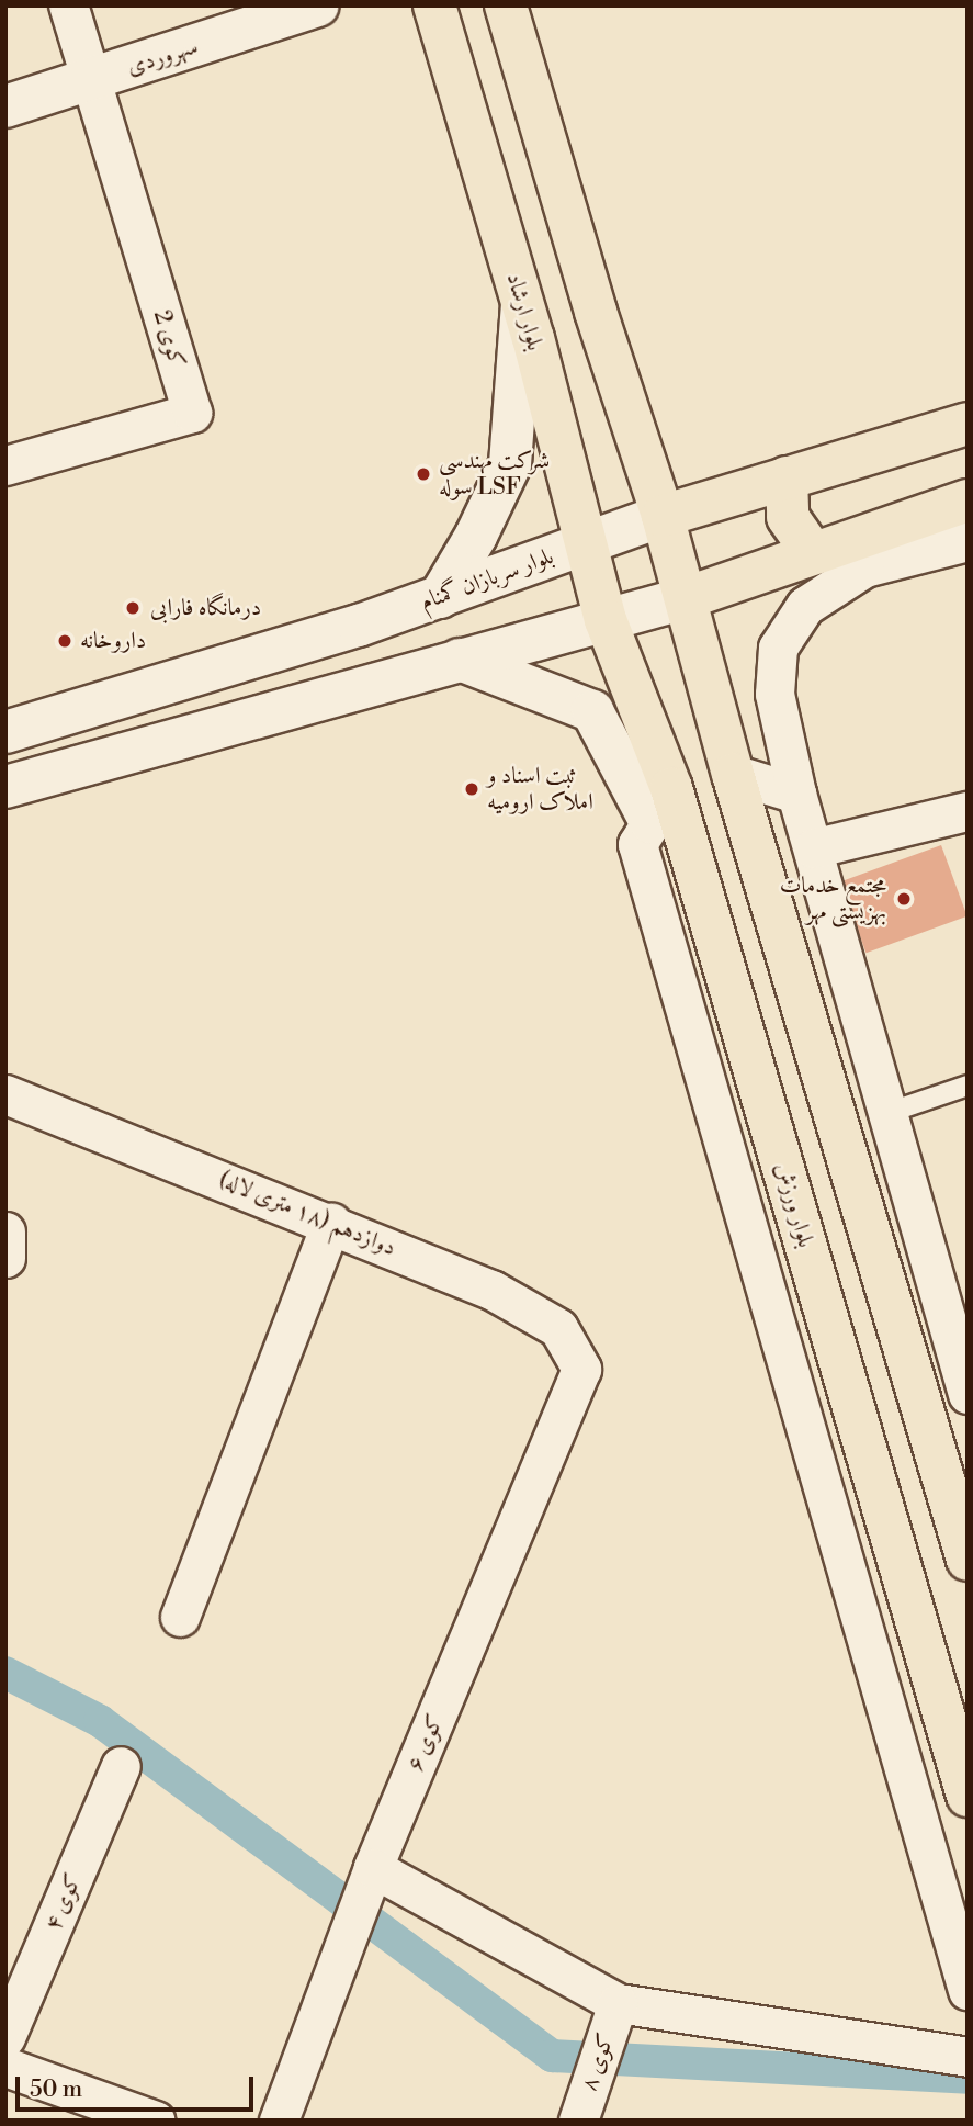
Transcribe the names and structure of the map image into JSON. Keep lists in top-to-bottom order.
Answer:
{
  "streets": {
    "main road": [
      "سهروردی",
      "بلوار ارشاد",
      "بلوار سربازان گمنام",
      "بلوار ورزش"
    ],
    "street": [
      "کوی 2",
      "دوازدهم (۱۸ متری لاله)",
      "کوی ۶",
      "کوی ۴",
      "کوی ۸"
    ]
  },
  "crossings": [
    ["سهروردی", "کوی 2"],
    ["بلوار ارشاد", "بلوار سربازان گمنام"],
    ["بلوار ارشاد", "بلوار ورزش"],
    ["دوازدهم (۱۸ متری لاله)", "کوی ۶"]
  ],
  "places": [
    "شرکت مهندسی سوله LSF",
    "درمانگاه فارابی",
    "داروخانه",
    "ثبت اسناد و املاک ارومیه",
    "مجتمع خدمات بهزیستی مهر"
  ],
  "scale_bar": "50 m"
}
